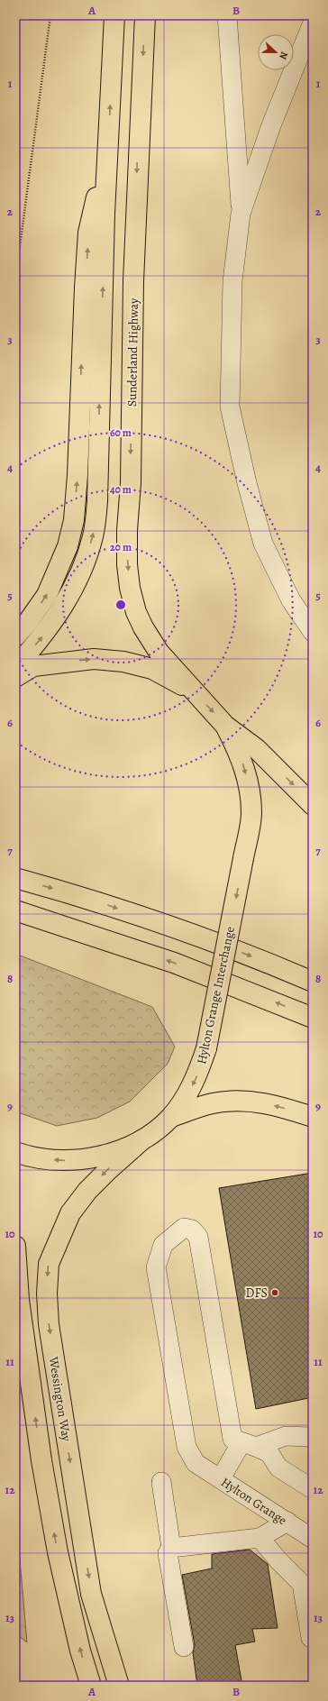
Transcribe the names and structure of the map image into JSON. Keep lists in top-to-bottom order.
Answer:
{
  "streets": {
    "highway": ["Sunderland Highway", "Hylton Grange Interchange", "Wessington Way"],
    "street": ["Hylton Grange"]
  },
  "crossings": [
    ["Hylton Grange Interchange", "Wessington Way"]
  ],
  "one_way": ["Hylton Grange Interchange"],
  "places": ["DFS"],
  "north": "right",
  "grid": {
    "columns": ["A", "B"],
    "rows": [
      "1",
      "2",
      "3",
      "4",
      "5",
      "6",
      "7",
      "8",
      "9",
      "10",
      "11",
      "12",
      "13"
    ]
  },
  "rings": ["60 m", "40 m", "20 m"]
}
